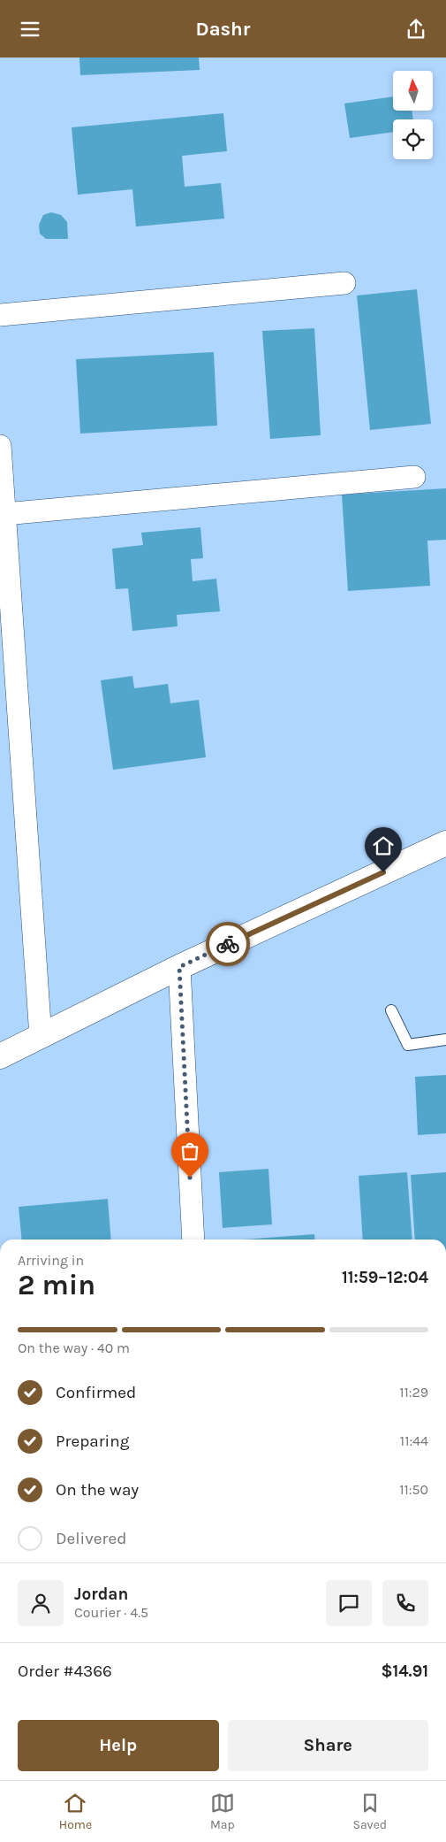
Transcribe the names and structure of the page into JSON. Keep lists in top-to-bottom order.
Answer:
{
  "north": "top",
  "page": {
    "header": "Dashr",
    "heading": ["2 min", "Arriving in", "11:59–12:04"],
    "panel": [
      "Jordan",
      "Courier · 4.5",
      "Order #4366",
      "$14.91"
    ],
    "bar": "On the way · 40 m",
    "list": [
      ["Confirmed", "11:29"],
      ["Preparing", "11:44"],
      ["On the way", "11:50"],
      "Delivered"
    ],
    "buttons": ["Help", "Share"],
    "tabs": ["Home", "Map", "Saved"]
  }
}
